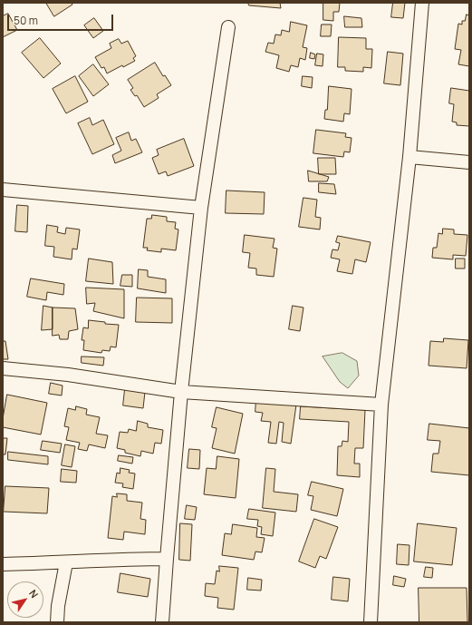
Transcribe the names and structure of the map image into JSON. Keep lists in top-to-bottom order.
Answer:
{
  "scale_bar": "50 m",
  "north": "top right"
}
